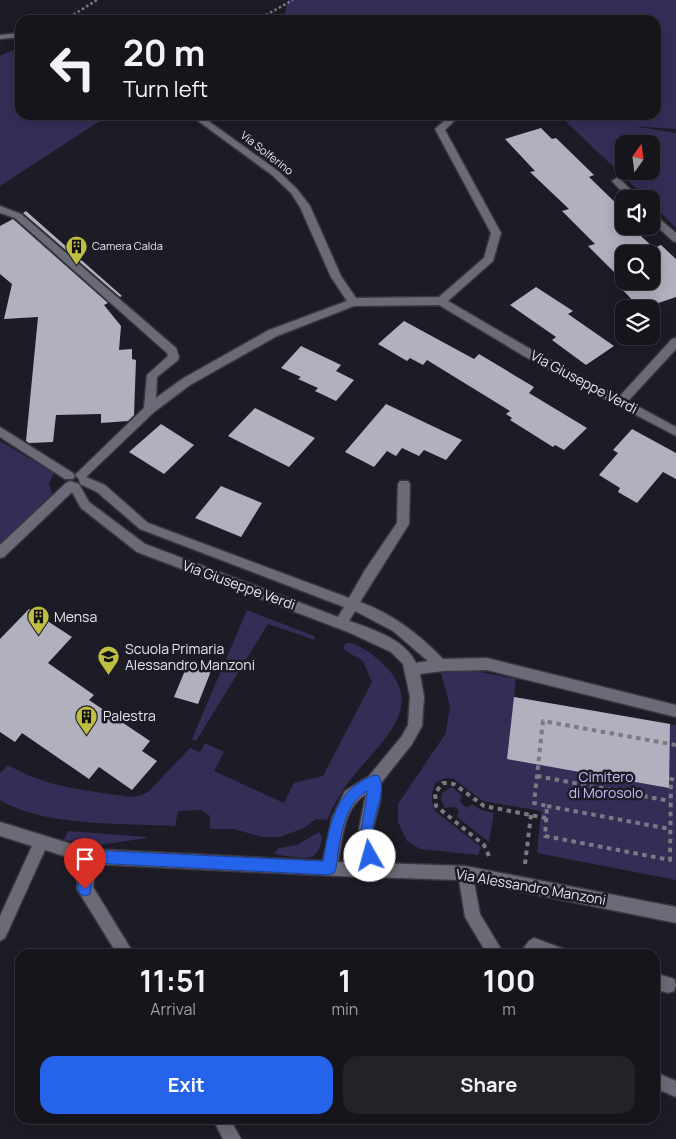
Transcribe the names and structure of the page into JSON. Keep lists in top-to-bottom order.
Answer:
{
  "streets": {
    "street": ["Via Solferino", "Via Giuseppe Verdi", "Via Alessandro Manzoni"]
  },
  "crossings": [
    ["Via Giuseppe Verdi", "Via Alessandro Manzoni"]
  ],
  "parks": ["Cimitero di Morosolo"],
  "places": {
    "building": ["Camera Calda", "Mensa", "Palestra"],
    "school or university": ["Scuola Primaria Alessandro Manzoni"]
  },
  "north": "top",
  "page": {
    "turn": ["20 m", "Turn left"],
    "eta": [
      "11:51",
      "Arrival",
      "1",
      "min",
      "100",
      "m"
    ],
    "buttons": ["Exit", "Share"]
  }
}
